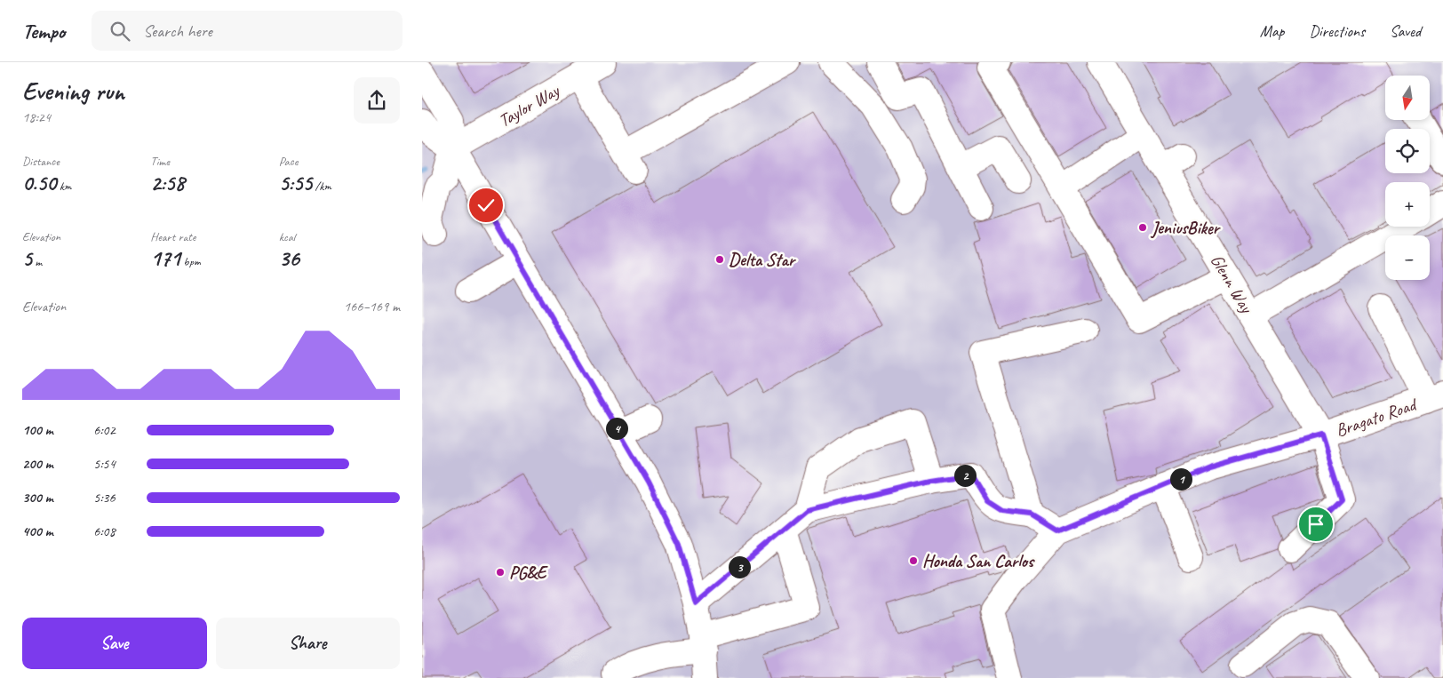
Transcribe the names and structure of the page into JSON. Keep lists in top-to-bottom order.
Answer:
{
  "streets": {
    "street": ["Taylor Way", "Glenn Way", "Bragato Road"]
  },
  "crossings": [
    ["Glenn Way", "Bragato Road"]
  ],
  "places": [
    "JeniusBiker",
    "Delta Star",
    "Honda San Carlos",
    "PG&E"
  ],
  "north": "bottom",
  "page": {
    "header": "Tempo",
    "search": "Search here",
    "nav": ["Map", "Directions", "Saved"],
    "heading": ["Evening run", "18:24"],
    "map_buttons": ["+", "−"],
    "stats": [
      ["Distance", "0.50 km"],
      ["Time", "2:58"],
      ["Pace", "5:55 /km"],
      ["Elevation", "5 m"],
      ["Heart rate", "171 bpm"],
      ["kcal", "36"]
    ],
    "chart": ["Elevation", "166–169 m"],
    "list": [
      {
        "name": "100 m",
        "note": "6:02"
      },
      {
        "name": "200 m",
        "note": "5:54"
      },
      {
        "name": "300 m",
        "note": "5:36"
      },
      {
        "name": "400 m",
        "note": "6:08"
      }
    ],
    "pins": [
      "4",
      "2",
      "1",
      "3"
    ],
    "buttons": ["Save", "Share"]
  }
}
